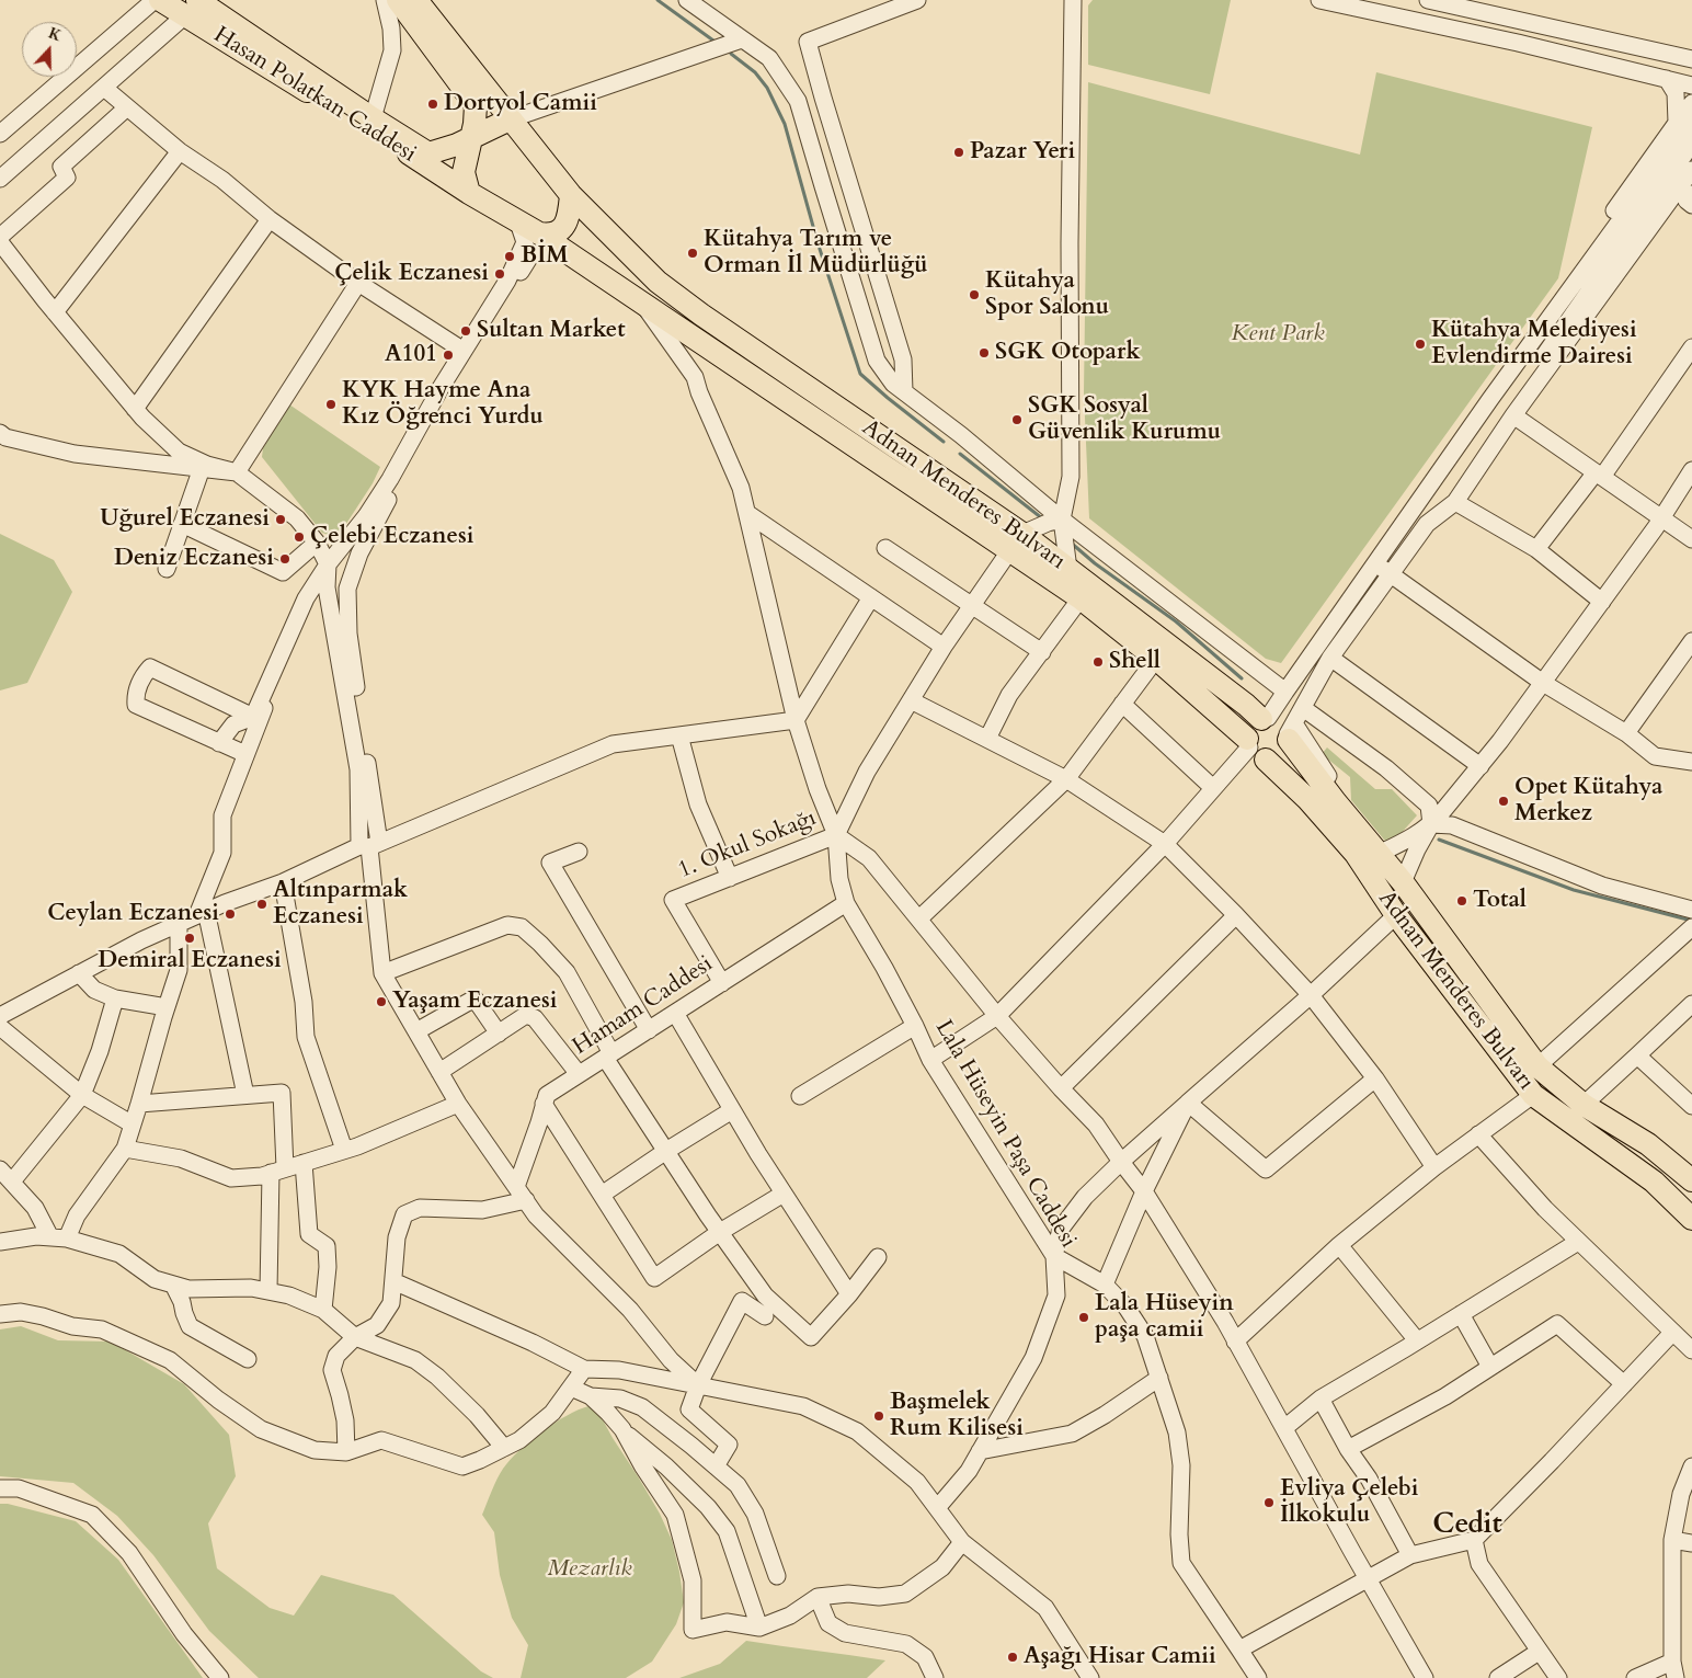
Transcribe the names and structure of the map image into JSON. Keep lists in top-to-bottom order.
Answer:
{
  "streets": {
    "main road": ["Hasan Polatkan Caddesi", "Adnan Menderes Bulvarı"],
    "street": ["1. Okul Sokağı", "Hamam Caddesi", "Lala Hüseyin Paşa Caddesi"]
  },
  "crossings": [
    ["Hasan Polatkan Caddesi", "Adnan Menderes Bulvarı"],
    ["1. Okul Sokağı", "Hamam Caddesi"],
    ["1. Okul Sokağı", "Lala Hüseyin Paşa Caddesi"],
    ["Hamam Caddesi", "Lala Hüseyin Paşa Caddesi"]
  ],
  "districts": ["Cedit"],
  "parks": ["Kent Park", "Mezarlık"],
  "places": [
    "Dortyol Camii",
    "Pazar Yeri",
    "Kütahya Tarım ve Orman İl Müdürlüğü",
    "BİM",
    "Çelik Eczanesi",
    "Kütahya Spor Salonu",
    "Sultan Market",
    "Kütahya Melediyesi Evlendirme Dairesi",
    "SGK Otopark",
    "A101",
    "KYK Hayme Ana Kız Öğrenci Yurdu",
    "SGK Sosyal Güvenlik Kurumu",
    "Uğurel Eczanesi",
    "Çelebi Eczanesi",
    "Deniz Eczanesi",
    "Shell",
    "Opet Kütahya Merkez",
    "Total",
    "Altınparmak Eczanesi",
    "Ceylan Eczanesi",
    "Demiral Eczanesi",
    "Yaşam Eczanesi",
    "Lala Hüseyin paşa camii",
    "Başmelek Rum Kilisesi",
    "Evliya Çelebi İlkokulu",
    "Aşağı Hisar Camii"
  ],
  "north": "top"
}
